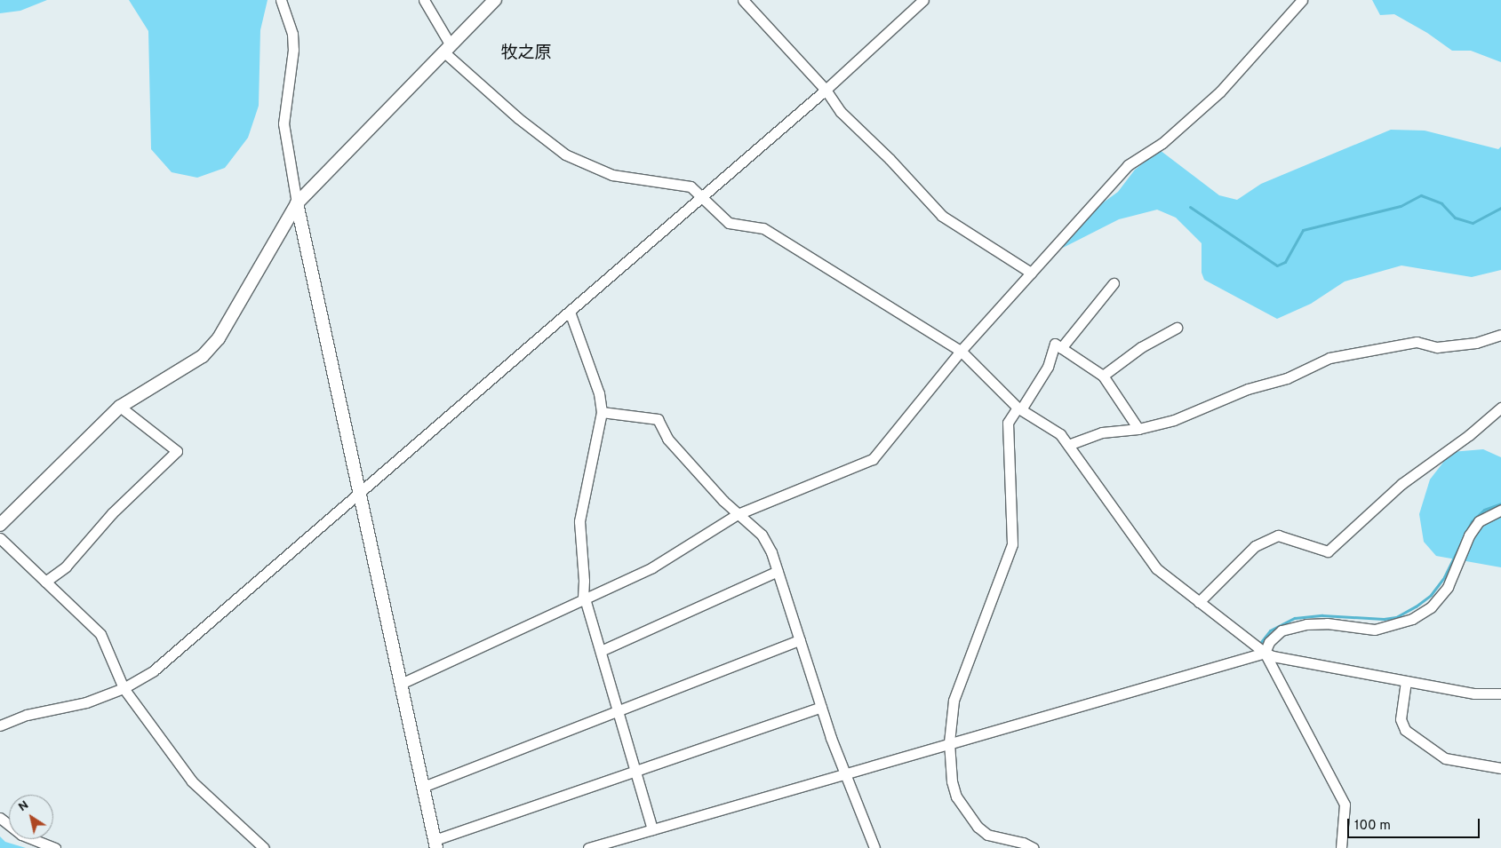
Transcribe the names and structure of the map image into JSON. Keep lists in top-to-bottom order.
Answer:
{
  "districts": ["牧之原"],
  "scale_bar": "100 m",
  "north": "top left"
}
